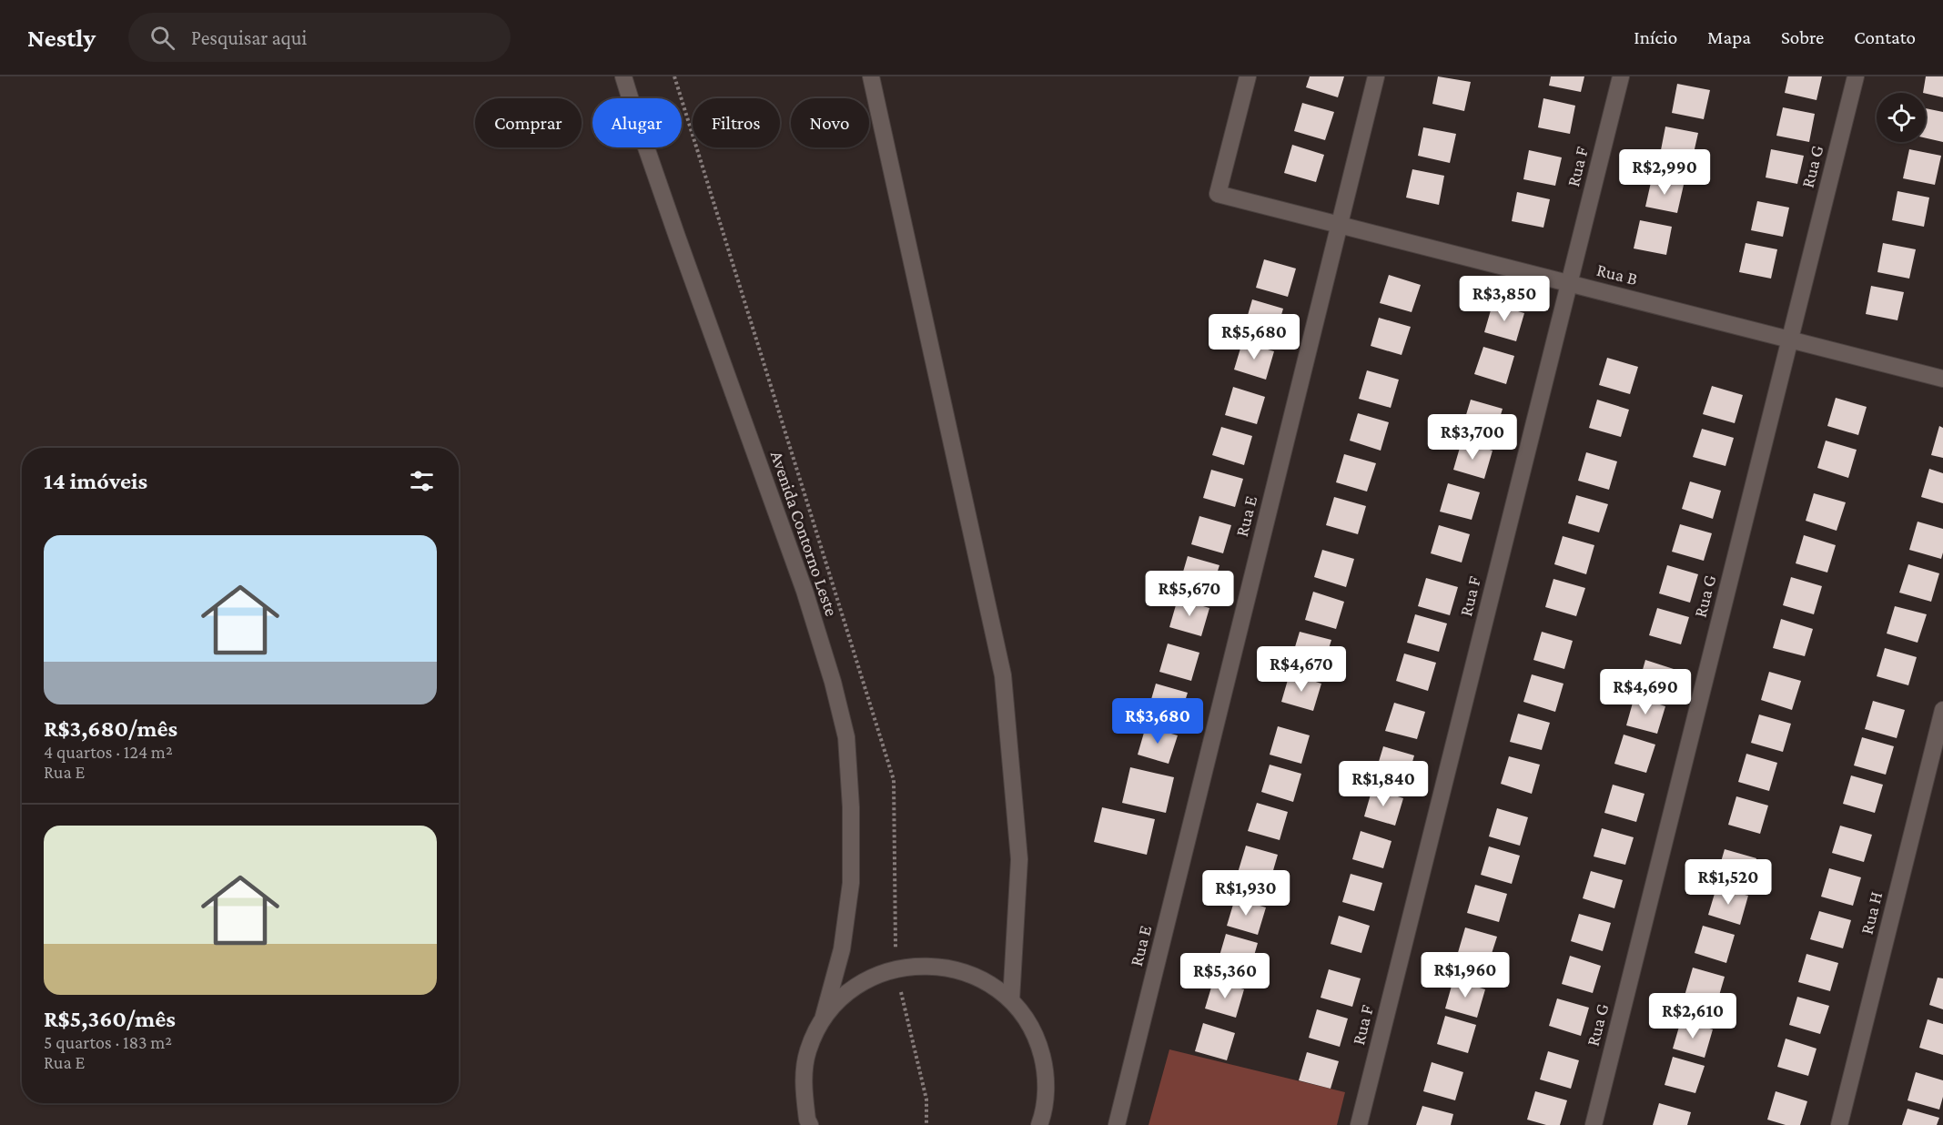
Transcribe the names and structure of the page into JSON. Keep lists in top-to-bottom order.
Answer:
{
  "streets": {
    "street": [
      "Rua F",
      "Rua G",
      "Rua B",
      "Rua E",
      "Avenida Contorno Leste",
      "Rua H"
    ]
  },
  "crossings": [
    ["Rua F", "Rua B"],
    ["Rua G", "Rua B"],
    ["Rua B", "Rua E"]
  ],
  "page": {
    "header": "Nestly",
    "search": "Pesquisar aqui",
    "nav": [
      "Início",
      "Mapa",
      "Sobre",
      "Contato"
    ],
    "chip": [
      "Comprar",
      "Alugar",
      "Filtros",
      "Novo"
    ],
    "price": [
      "R$2,990",
      "R$3,850",
      "R$5,680",
      "R$3,700",
      "R$5,670",
      "R$4,670",
      "R$4,690",
      "R$3,680",
      "R$1,840",
      "R$1,520",
      "R$1,930",
      "R$1,960",
      "R$5,360",
      "R$2,610"
    ],
    "heading": "14 imóveis",
    "list": [
      {
        "name": "R$3,680/mês",
        "note": "4 quartos · 124 m² · Rua E"
      },
      {
        "name": "R$5,360/mês",
        "note": "5 quartos · 183 m² · Rua E"
      }
    ]
  }
}
